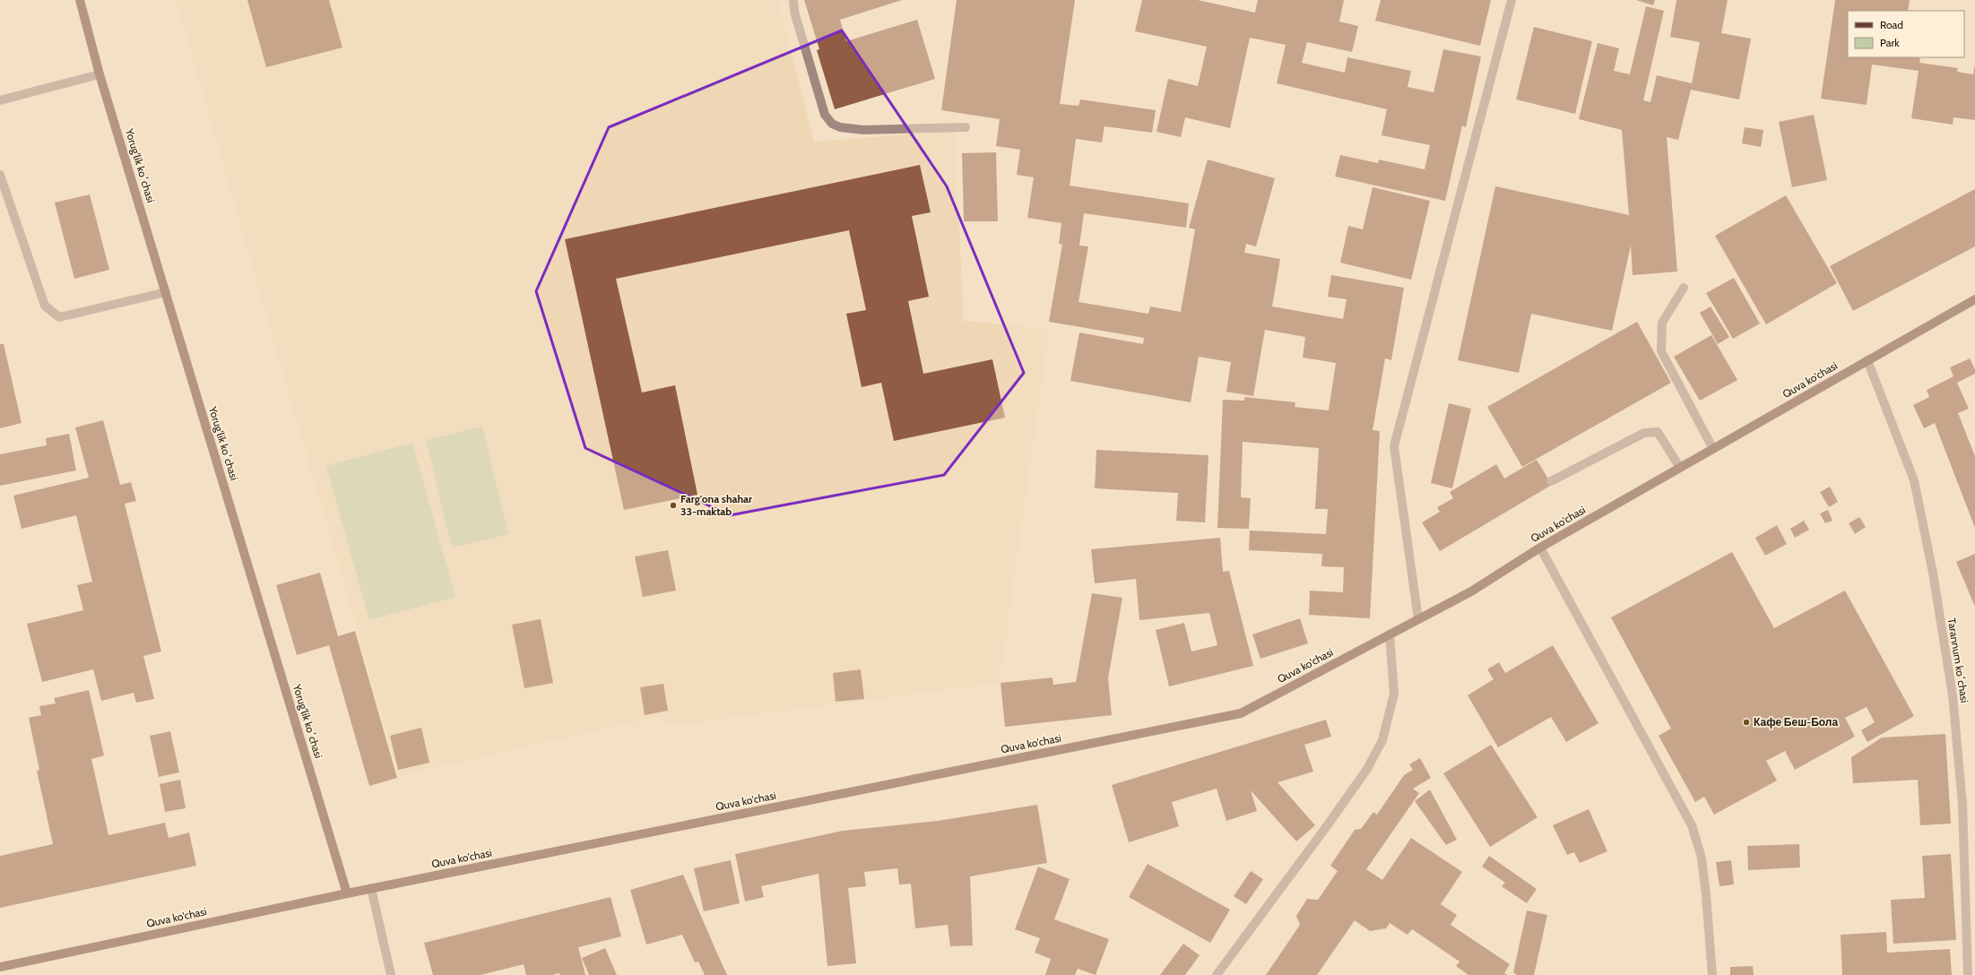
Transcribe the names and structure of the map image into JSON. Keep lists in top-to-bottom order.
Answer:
{
  "streets": {
    "main road": ["Yorug'lik koʻchasi", "Quva ko'chasi"],
    "street": ["Tarannum koʻchasi"]
  },
  "crossings": [
    ["Yorug'lik koʻchasi", "Quva ko'chasi"],
    ["Quva ko'chasi", "Tarannum koʻchasi"]
  ],
  "places": ["Farg'ona shahar 33-maktab", "Кафе Беш-Бола"],
  "legend": ["Road", "Park"]
}
